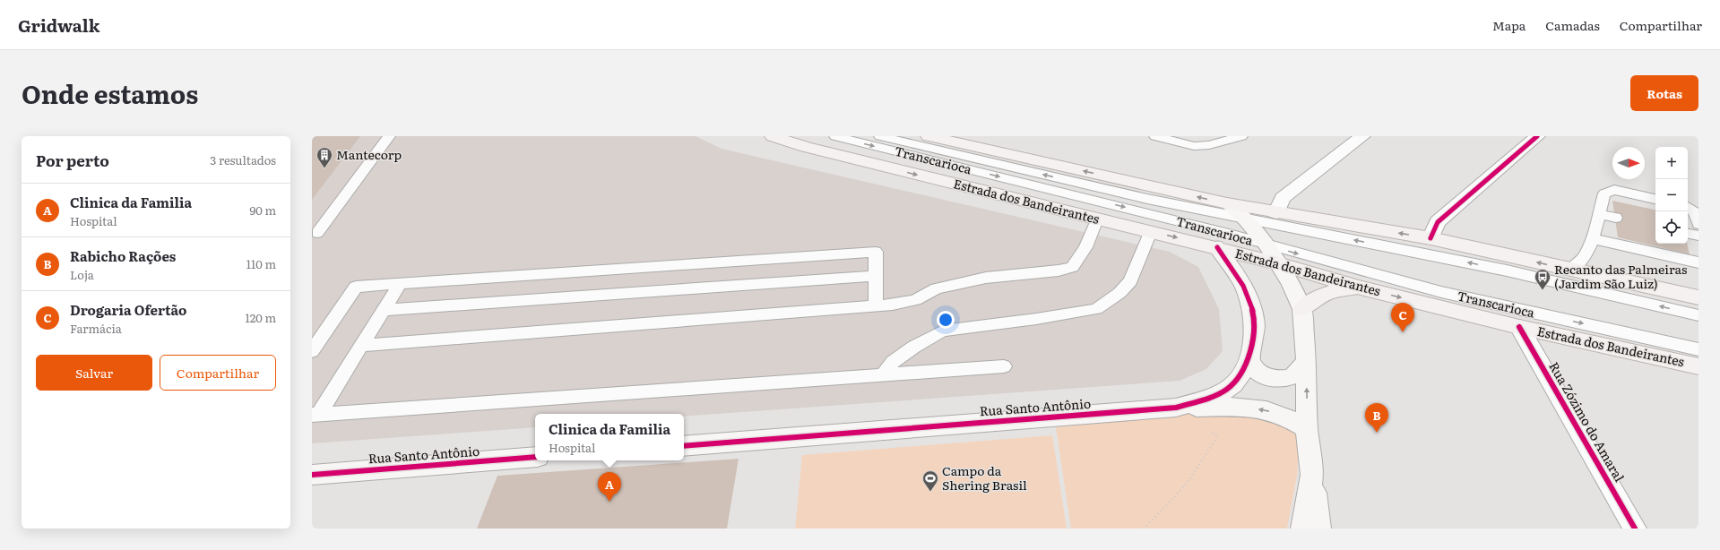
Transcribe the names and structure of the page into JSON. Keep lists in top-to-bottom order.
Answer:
{
  "streets": {
    "main road": ["Estrada dos Bandeirantes"],
    "street": ["Rua Santo Antônio", "Rua Zózimo do Amaral"],
    "lane": ["Transcarioca"]
  },
  "crossings": [
    ["Estrada dos Bandeirantes", "Rua Santo Antônio"],
    ["Estrada dos Bandeirantes", "Rua Zózimo do Amaral"]
  ],
  "places": {
    "building": ["Mantecorp"],
    "bus stop": ["Recanto das Palmeiras (Jardim São Luiz)"],
    "sports": ["Campo da Shering Brasil"]
  },
  "north": "right",
  "page": {
    "header": "Gridwalk",
    "nav": ["Mapa", "Camadas", "Compartilhar"],
    "title": "Onde estamos",
    "buttons": [
      "Rotas",
      ["Salvar", "Compartilhar"]
    ],
    "heading": ["Por perto", "3 resultados"],
    "map_buttons": ["+", "−"],
    "list": [
      {
        "mark": "A",
        "name": "Clinica da Familia",
        "note": "Hospital",
        "value": "90 m"
      },
      {
        "mark": "B",
        "name": "Rabicho Rações",
        "note": "Loja",
        "value": "110 m"
      },
      {
        "mark": "C",
        "name": "Drogaria Ofertão",
        "note": "Farmácia",
        "value": "120 m"
      }
    ],
    "pins": ["C", "B", "A"],
    "popup": ["Clinica da Familia", "Hospital"]
  }
}
